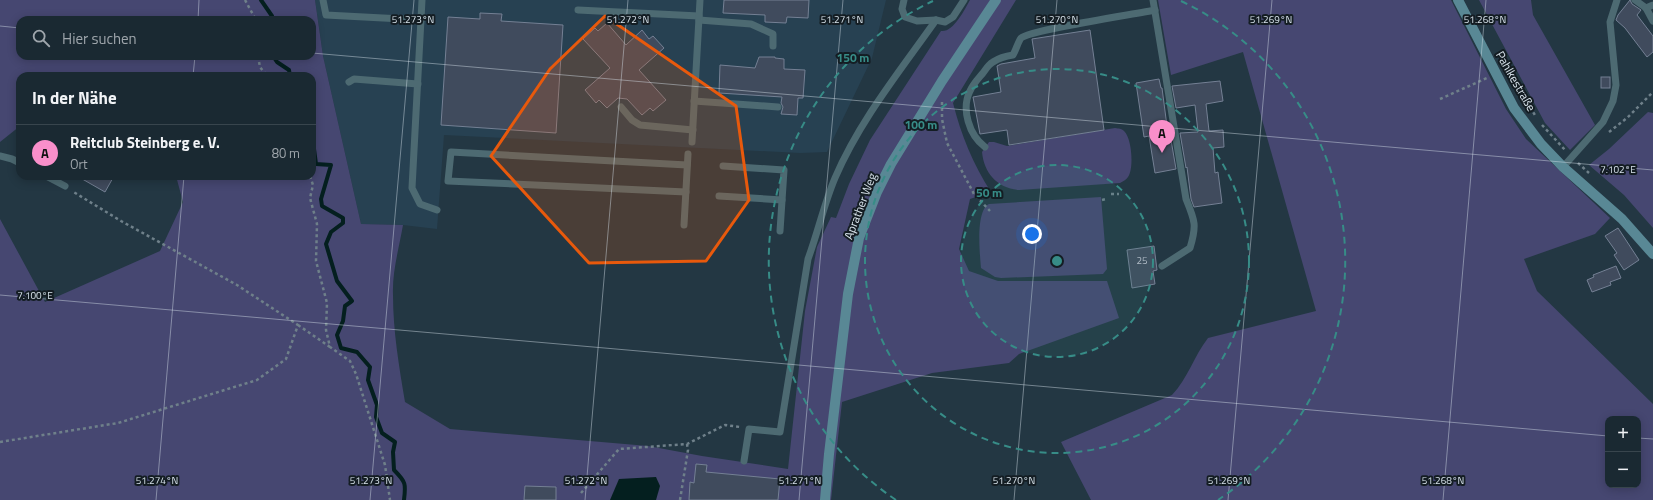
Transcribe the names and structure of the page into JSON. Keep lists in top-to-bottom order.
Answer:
{
  "streets": {
    "street": ["Pahlkestraße", "Aprather Weg"]
  },
  "house_numbers": ["25"],
  "page": {
    "search": "Hier suchen",
    "heading": "In der Nähe",
    "pins": "A",
    "list": [
      {
        "mark": "A",
        "name": "Reitclub Steinberg e. V.",
        "note": "Ort",
        "value": "80 m"
      }
    ],
    "map_buttons": ["+", "−"]
  },
  "coordinates": [
    "51.273°N",
    "51.272°N",
    "51.271°N",
    "51.270°N",
    "51.269°N",
    "51.268°N",
    "7.102°E",
    "7.100°E",
    "51.274°N"
  ],
  "rings": ["150 m", "100 m", "50 m"]
}
